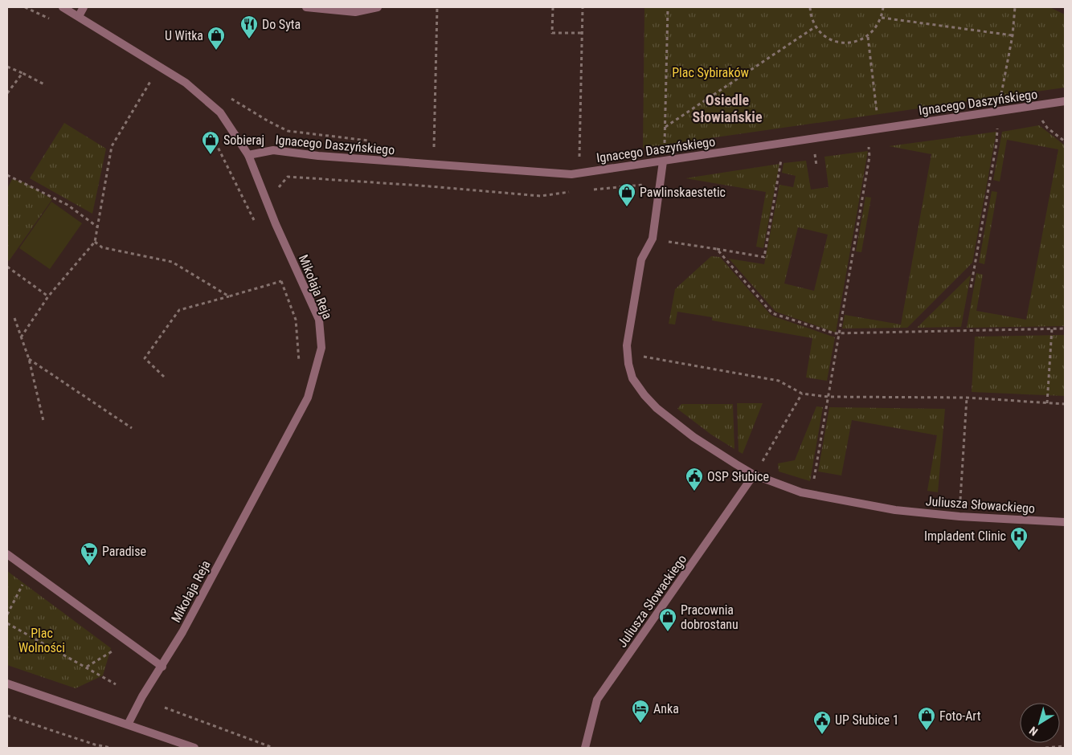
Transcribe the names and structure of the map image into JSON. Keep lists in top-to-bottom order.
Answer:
{
  "streets": {
    "street": ["Ignacego Daszyńskiego", "Mikołaja Reja", "Juliusza Słowackiego"]
  },
  "crossings": [
    ["Ignacego Daszyńskiego", "Mikołaja Reja"],
    ["Ignacego Daszyńskiego", "Juliusza Słowackiego"]
  ],
  "districts": ["Osiedle Słowiańskie"],
  "parks": ["Plac Sybiraków", "Plac Wolności"],
  "places": {
    "restaurant": ["Do Syta"],
    "shop": [
      "U Witka",
      "Sobieraj",
      "Pawlinskaestetic",
      "Pracownia dobrostanu",
      "Foto-Art"
    ],
    "public building": ["OSP Słubice", "UP Słubice 1"],
    "hospital": ["Impladent Clinic"],
    "supermarket": ["Paradise"],
    "hotel": ["Anka"]
  },
  "north": "bottom left"
}
